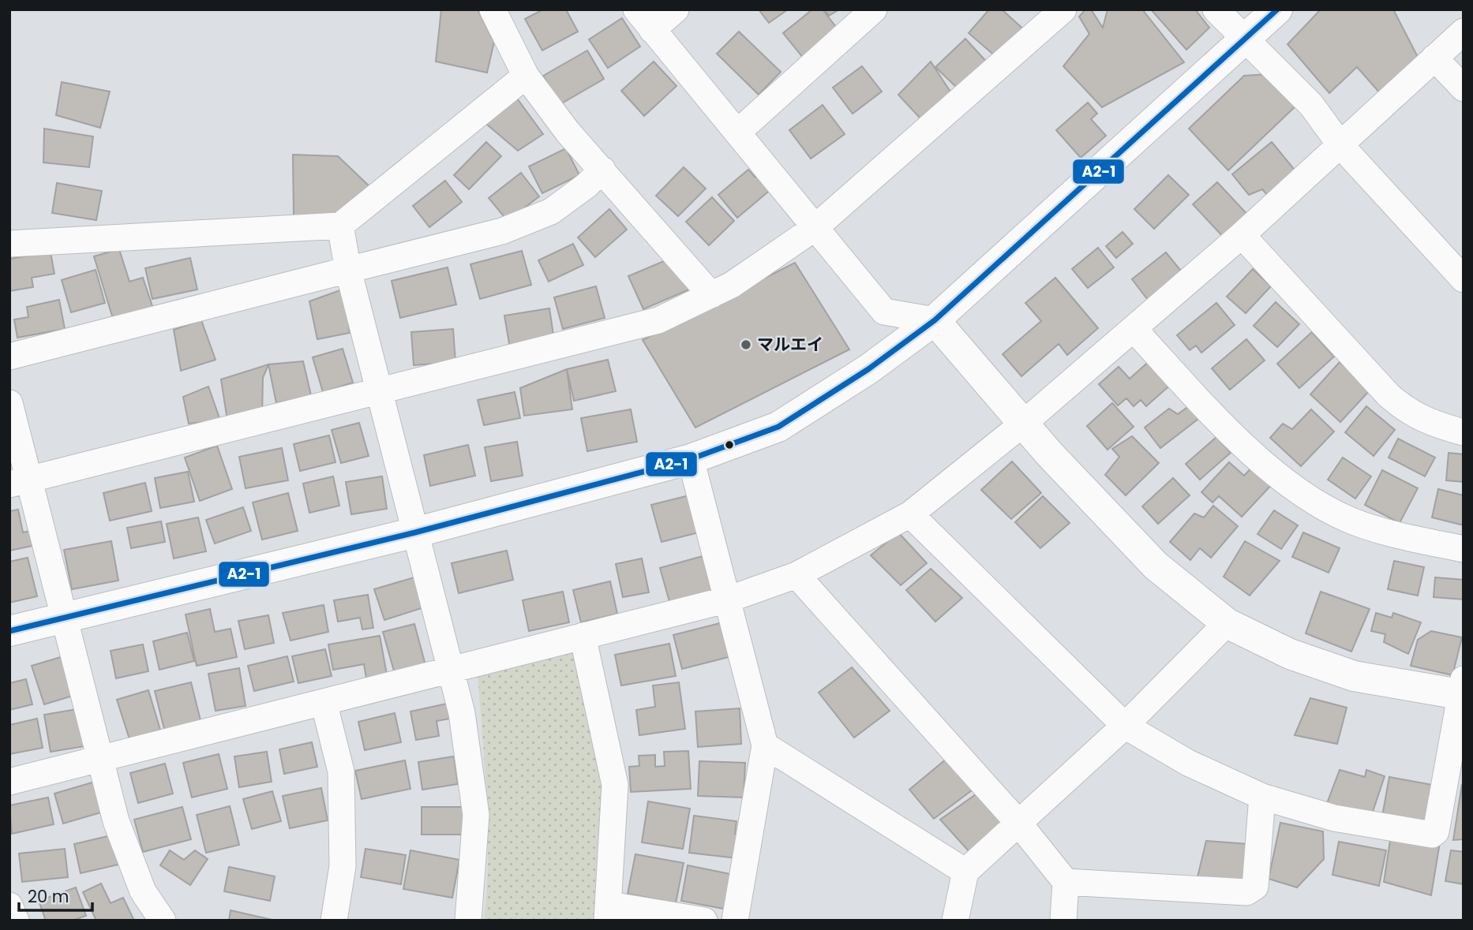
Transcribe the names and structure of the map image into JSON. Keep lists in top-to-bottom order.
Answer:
{
  "places": ["マルエイ"],
  "lines": ["transit line A2-1"],
  "scale_bar": "20 m"
}
